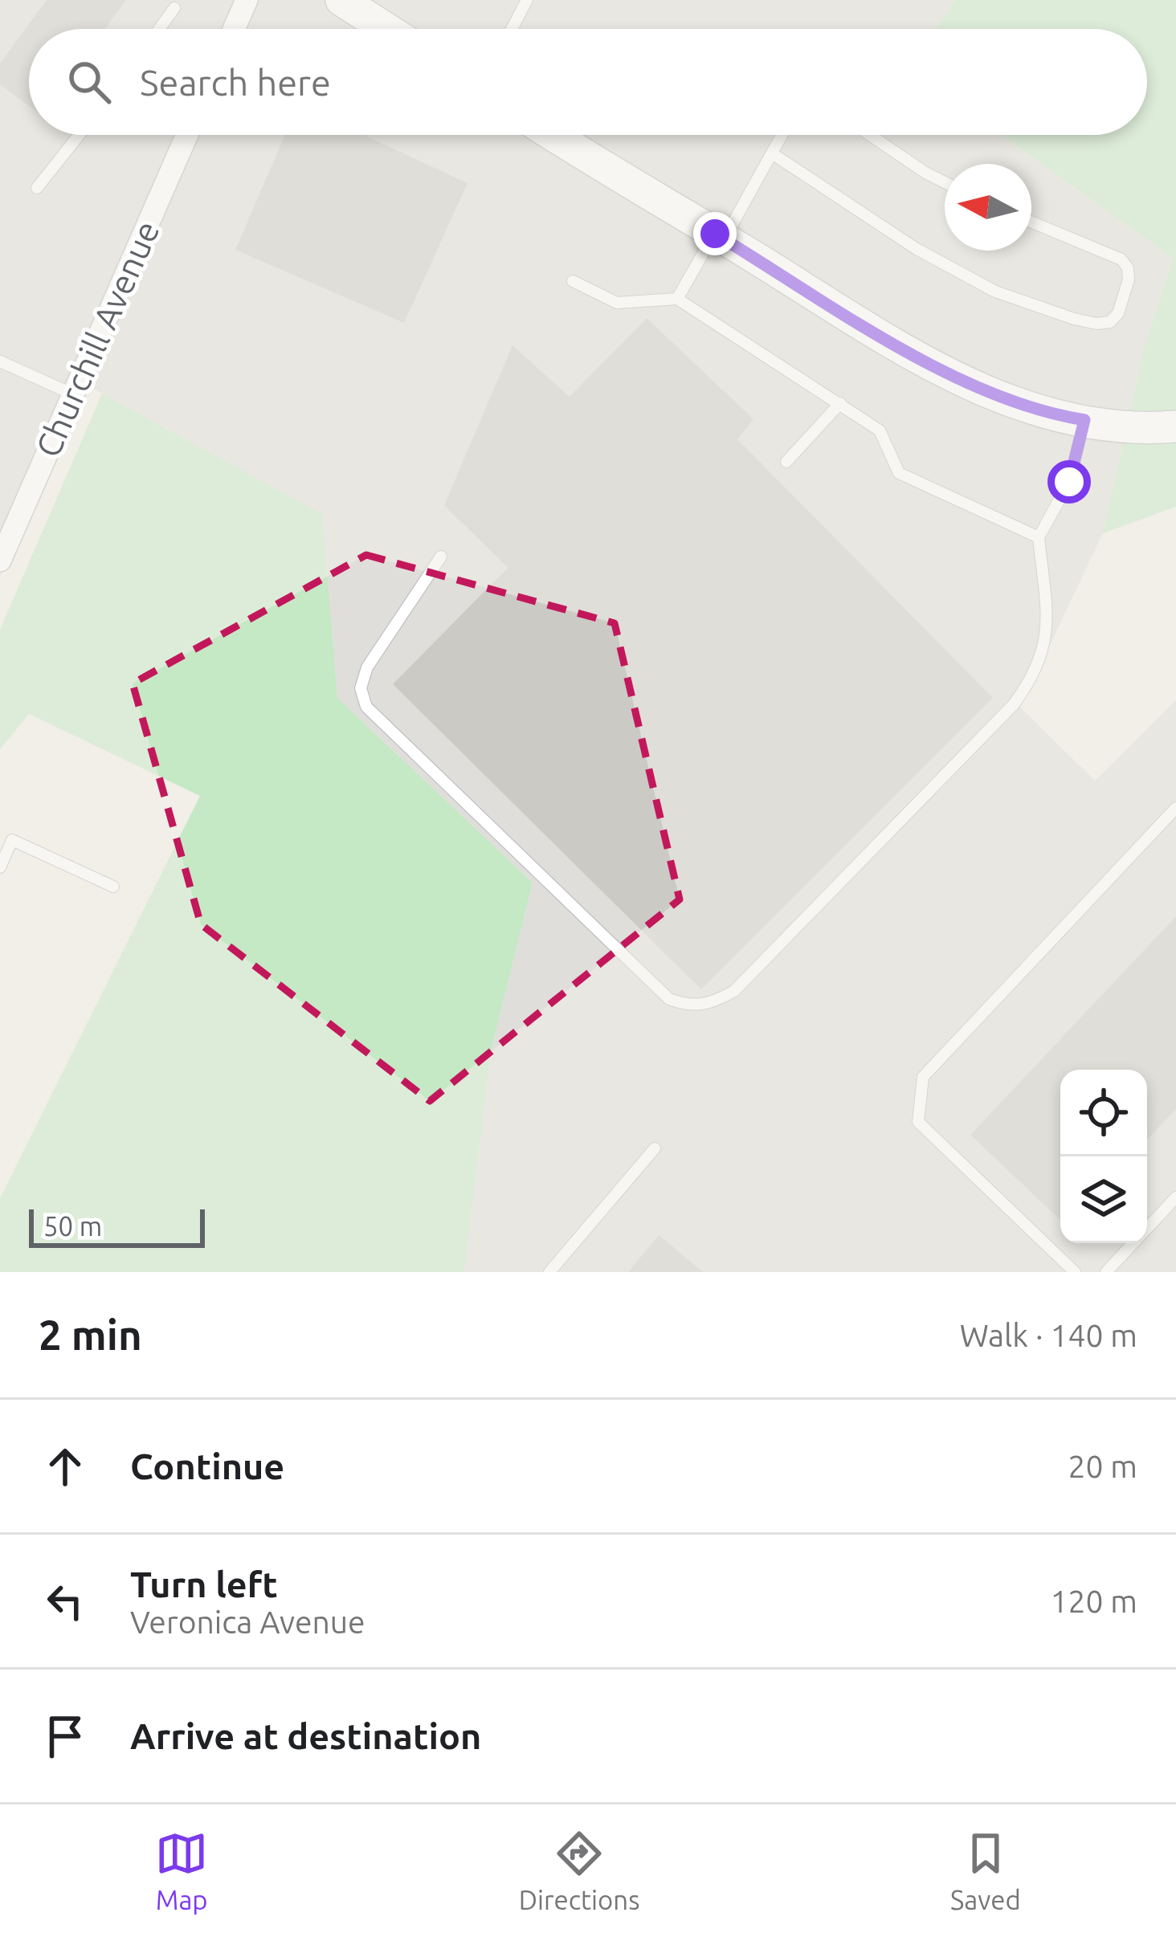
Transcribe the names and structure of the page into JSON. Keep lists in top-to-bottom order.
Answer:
{
  "streets": {
    "street": ["Churchill Avenue"]
  },
  "scale_bar": "50 m",
  "north": "left",
  "page": {
    "search": "Search here",
    "scale": "50 m",
    "heading": ["2 min", "Walk · 140 m"],
    "list": [
      ["Continue", "20 m"],
      ["Turn left", "Veronica Avenue", "120 m"],
      "Arrive at destination"
    ],
    "nav": ["Map", "Directions", "Saved"]
  }
}
